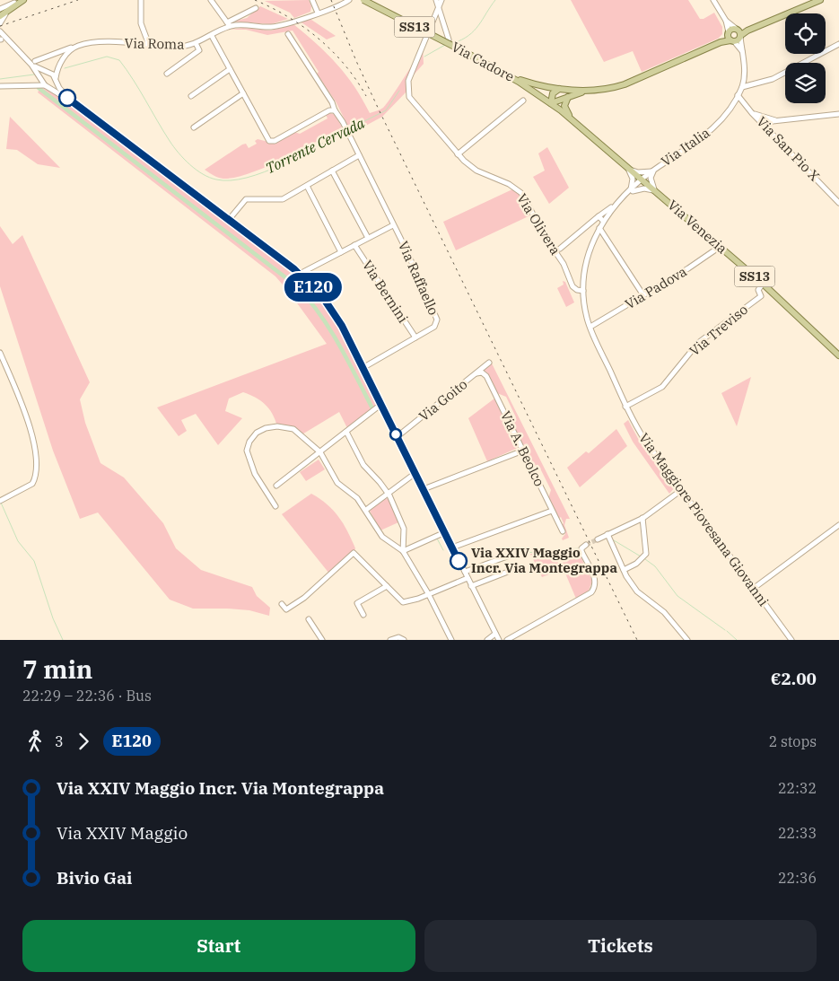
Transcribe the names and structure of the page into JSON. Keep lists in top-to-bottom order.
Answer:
{
  "streets": {
    "main road": ["SS13", "Via Cadore", "Via Venezia"],
    "street": [
      "Via Roma",
      "Via Italia",
      "Via San Pio X",
      "Via Olivera",
      "Via Raffaello",
      "Via Padova",
      "Via Bernini",
      "Via Treviso",
      "Via Goito",
      "Via A. Beolco",
      "Via Maggiore Piovesana Giovanni"
    ]
  },
  "crossings": [
    ["Via Cadore", "Via Venezia"],
    ["Via Italia", "Via San Pio X"],
    ["Via Italia", "Via Venezia"],
    ["Via Italia", "Via Maggiore Piovesana Giovanni"],
    ["Via Olivera", "Via Maggiore Piovesana Giovanni"],
    ["Via Venezia", "Via Padova"],
    ["Via Venezia", "Via Treviso"],
    ["Via Raffaello", "Via Bernini"],
    ["Via Padova", "Via Maggiore Piovesana Giovanni"],
    ["Via Treviso", "Via Maggiore Piovesana Giovanni"],
    ["Via Goito", "Via A. Beolco"]
  ],
  "water": ["Torrente Cervada"],
  "places": ["Via XXIV Maggio Incr. Via Montegrappa"],
  "lines": ["bus line E120"],
  "page": {
    "on_map": "E120",
    "heading": ["7 min", "22:29 – 22:36 · Bus", "€2.00"],
    "legs": ["3", "E120", "2 stops"],
    "list": [
      {
        "name": "Via XXIV Maggio Incr. Via Montegrappa",
        "value": "22:32"
      },
      {
        "name": "Via XXIV Maggio",
        "value": "22:33"
      },
      {
        "name": "Bivio Gai",
        "value": "22:36"
      }
    ],
    "buttons": ["Start", "Tickets"]
  }
}
